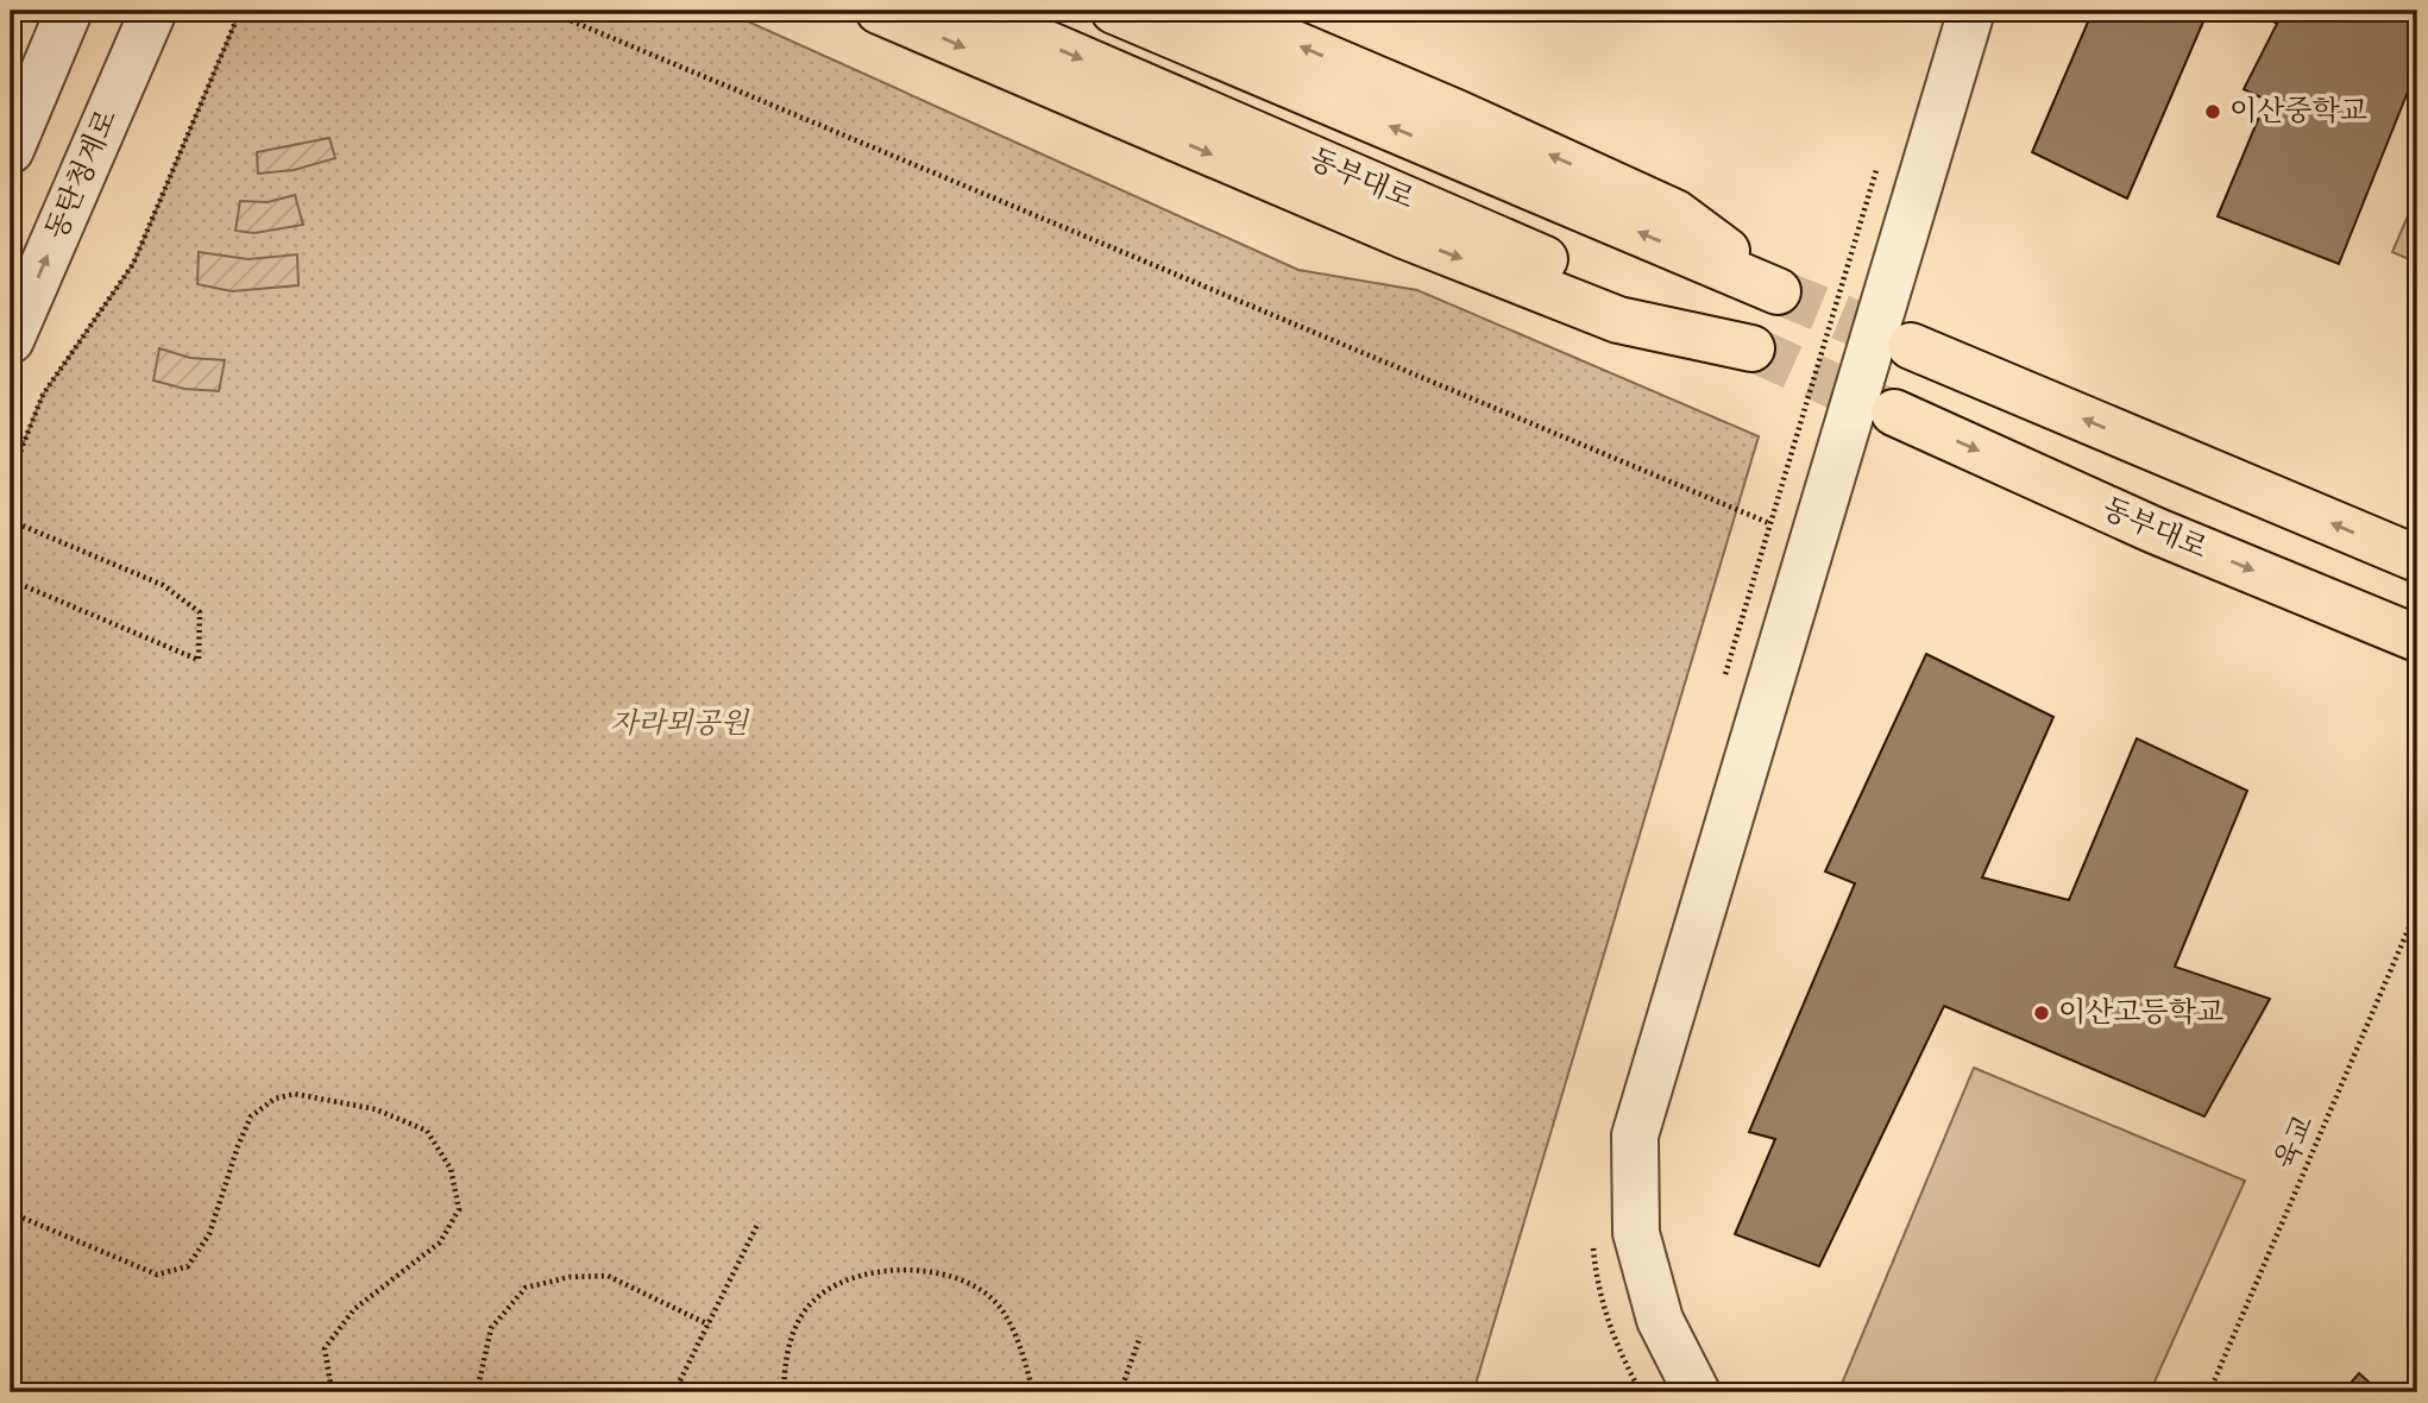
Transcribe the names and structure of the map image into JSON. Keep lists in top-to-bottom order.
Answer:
{
  "streets": {
    "highway": ["동부대로"],
    "street": ["동탄청계로"],
    "path": ["육교"]
  },
  "parks": ["자라뫼공원"],
  "places": ["이산중학교", "이산고등학교"]
}
